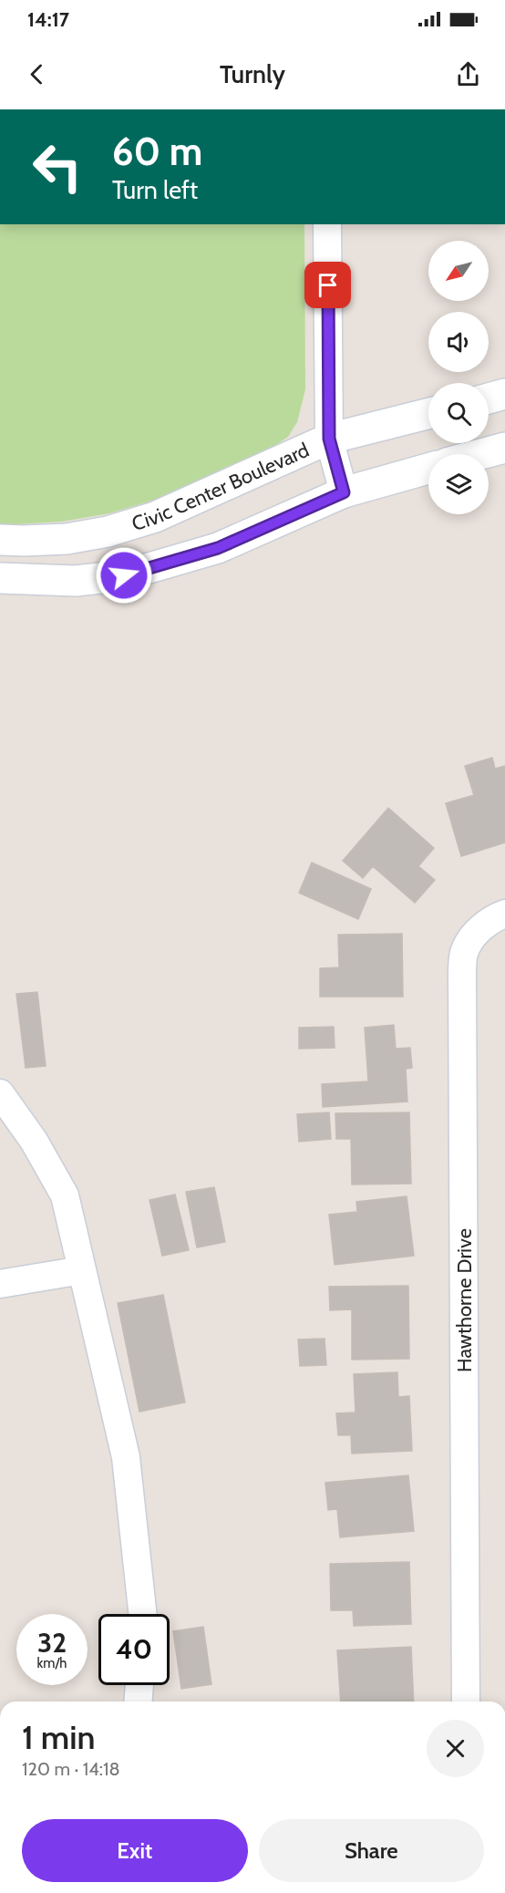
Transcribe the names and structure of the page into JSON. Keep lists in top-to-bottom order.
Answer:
{
  "streets": {
    "street": ["Civic Center Boulevard", "Hawthorne Drive"]
  },
  "north": "bottom left",
  "page": {
    "status": "14:17",
    "header": "Turnly",
    "turn": ["60 m", "Turn left"],
    "speed": "32 km/h",
    "limit": "40",
    "heading": ["1 min", "120 m · 14:18"],
    "buttons": ["Exit", "Share"]
  }
}
